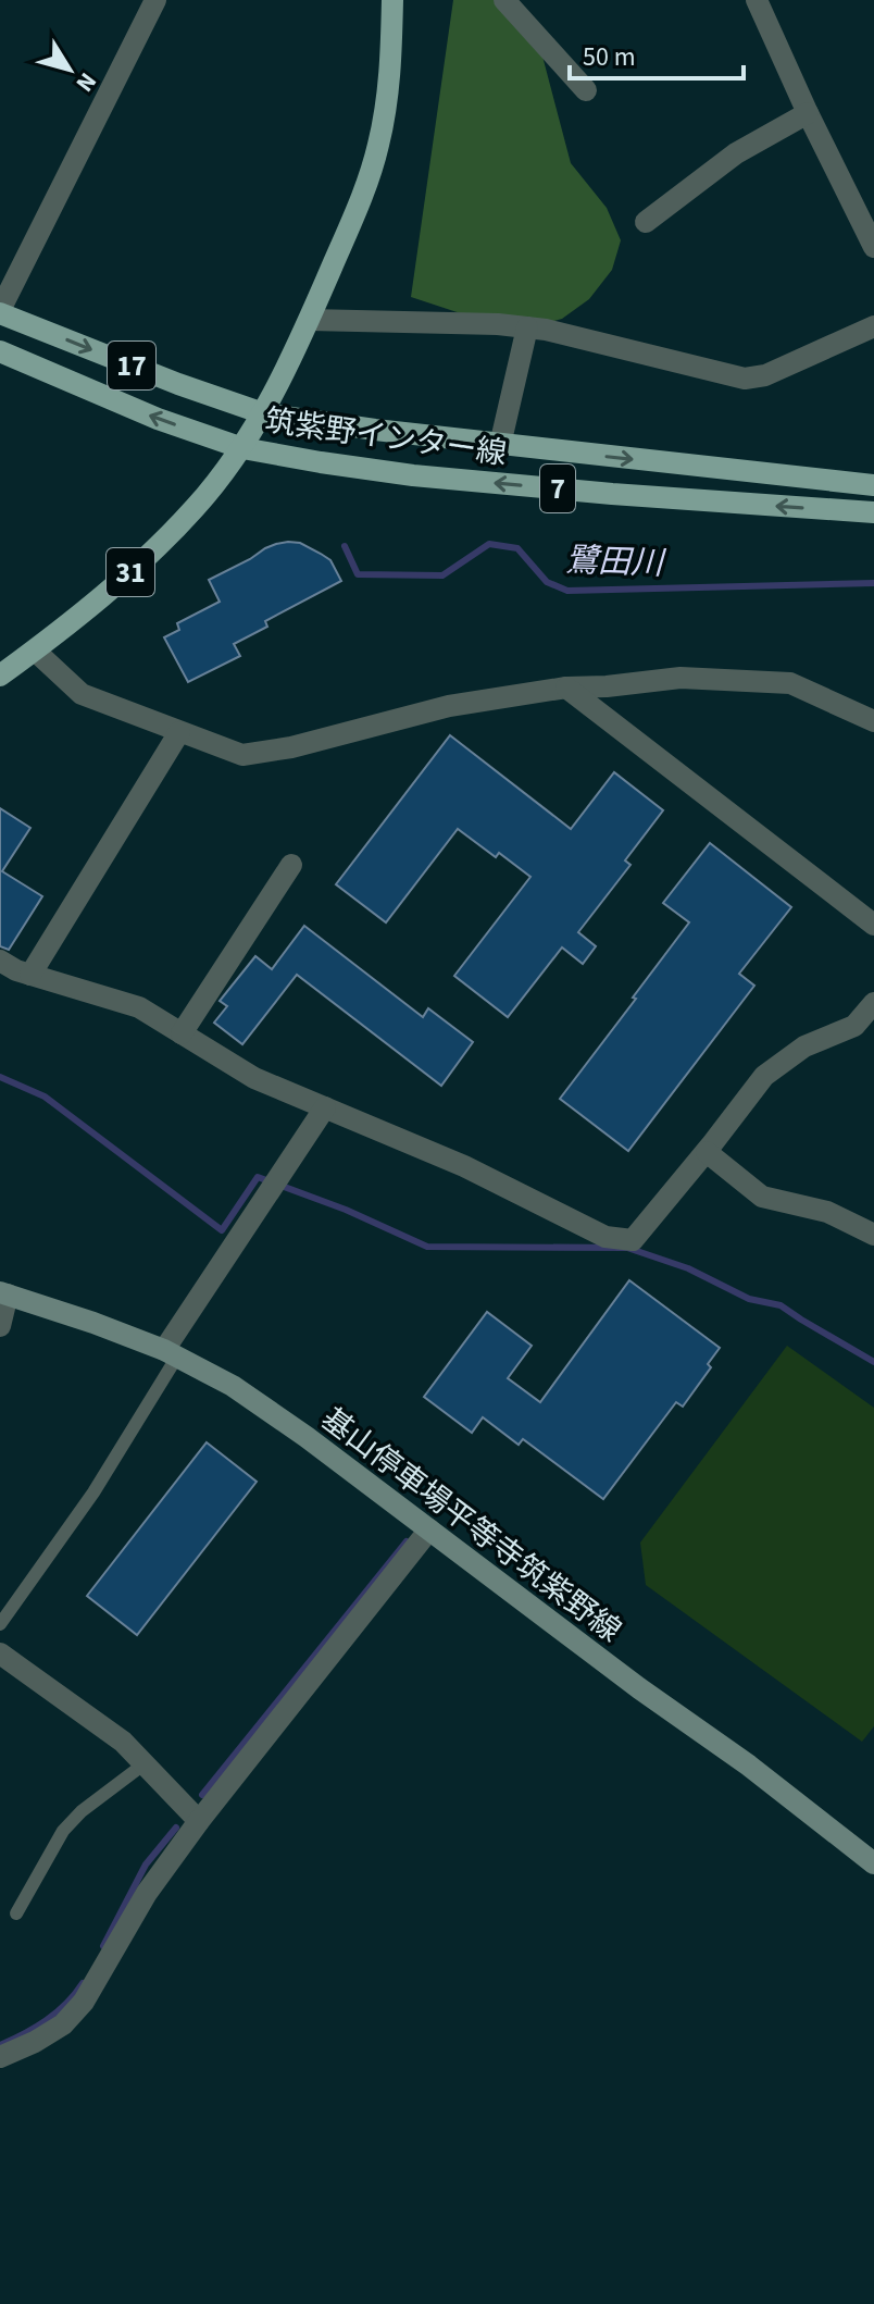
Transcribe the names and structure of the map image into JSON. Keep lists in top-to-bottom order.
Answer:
{
  "streets": {
    "main road": [
      "17",
      "筑紫野インター線",
      "7",
      "31",
      "基山停車場平等寺筑紫野線"
    ]
  },
  "crossings": [
    ["17", "筑紫野インター線"],
    ["17", "31"],
    ["筑紫野インター線", "31"]
  ],
  "water": ["鷺田川"],
  "scale_bar": "50 m",
  "north": "bottom right"
}
